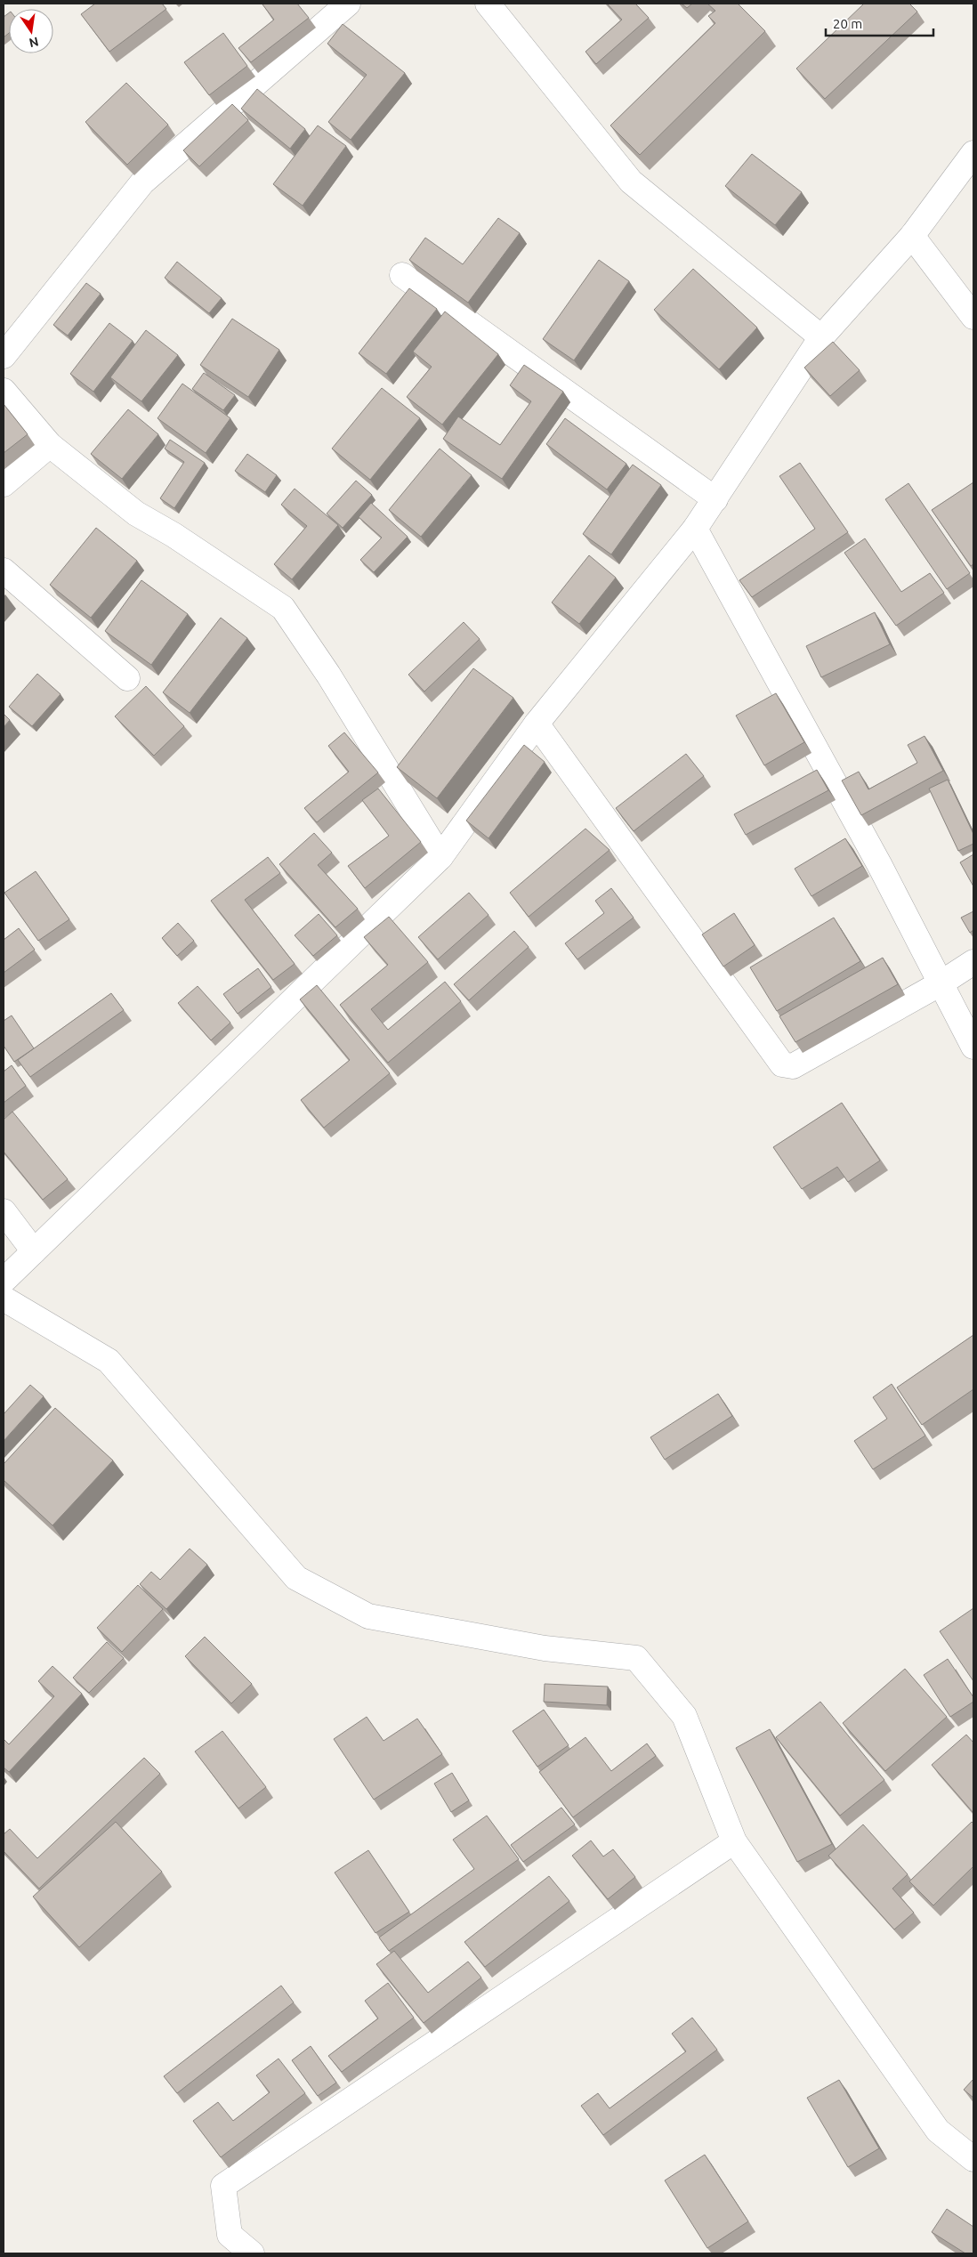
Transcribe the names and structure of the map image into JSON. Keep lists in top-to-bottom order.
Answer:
{
  "scale_bar": "20 m",
  "north": "bottom"
}
